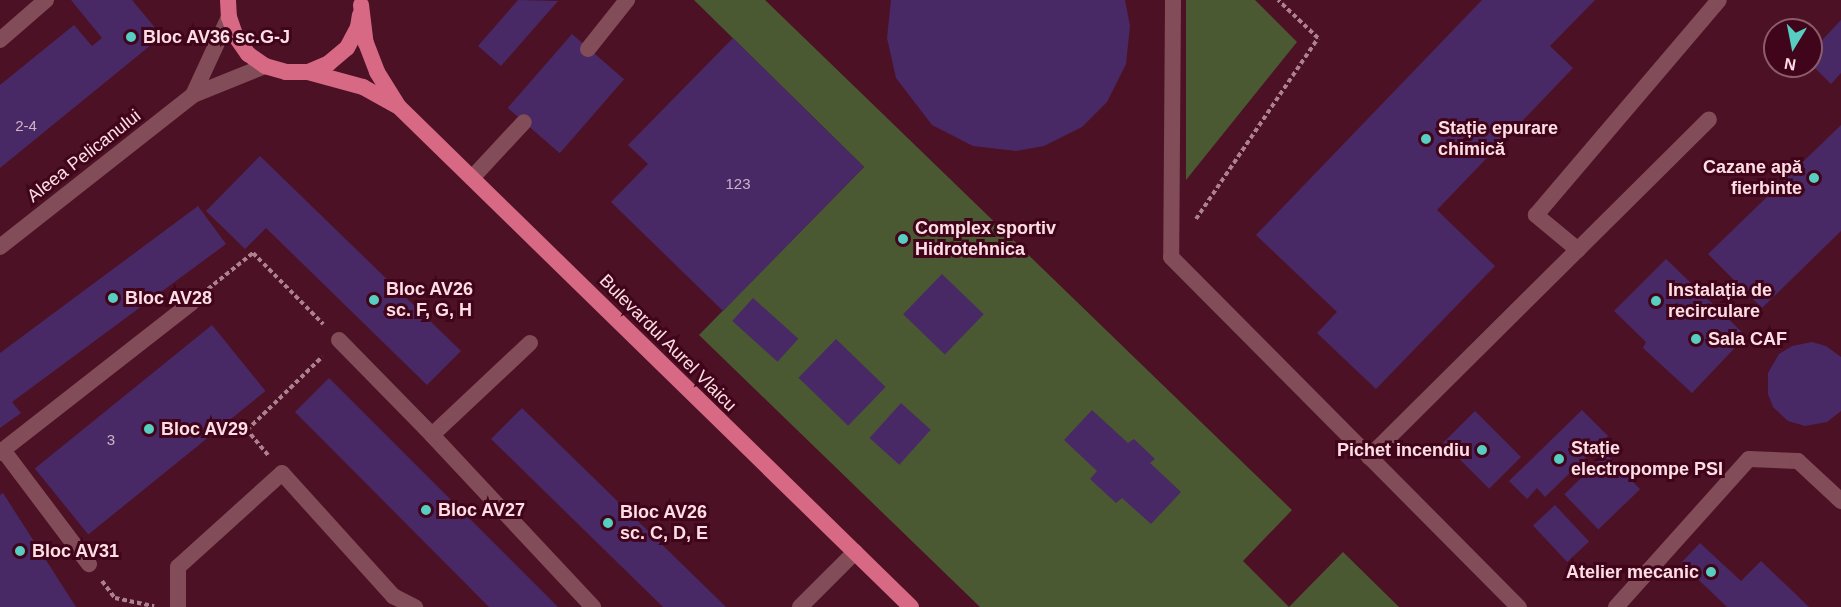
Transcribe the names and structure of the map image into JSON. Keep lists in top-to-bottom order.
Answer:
{
  "streets": {
    "main road": ["Bulevardul Aurel Vlaicu"],
    "street": ["Aleea Pelicanului"]
  },
  "crossings": [
    ["Aleea Pelicanului", "Bulevardul Aurel Vlaicu"]
  ],
  "places": [
    "Bloc AV36 sc.G-J",
    "Stație epurare chimică",
    "Cazane apă fierbinte",
    "Complex sportiv Hidrotehnica",
    "Bloc AV28",
    "Bloc AV26 sc. F, G, H",
    "Instalația de recirculare",
    "Sala CAF",
    "Bloc AV29",
    "Pichet incendiu",
    "Stație electropompe PSI",
    "Bloc AV27",
    "Bloc AV26 sc. C, D, E",
    "Bloc AV31",
    "Atelier mecanic"
  ],
  "house_numbers": ["2-4", "123", "3"],
  "north": "bottom"
}
